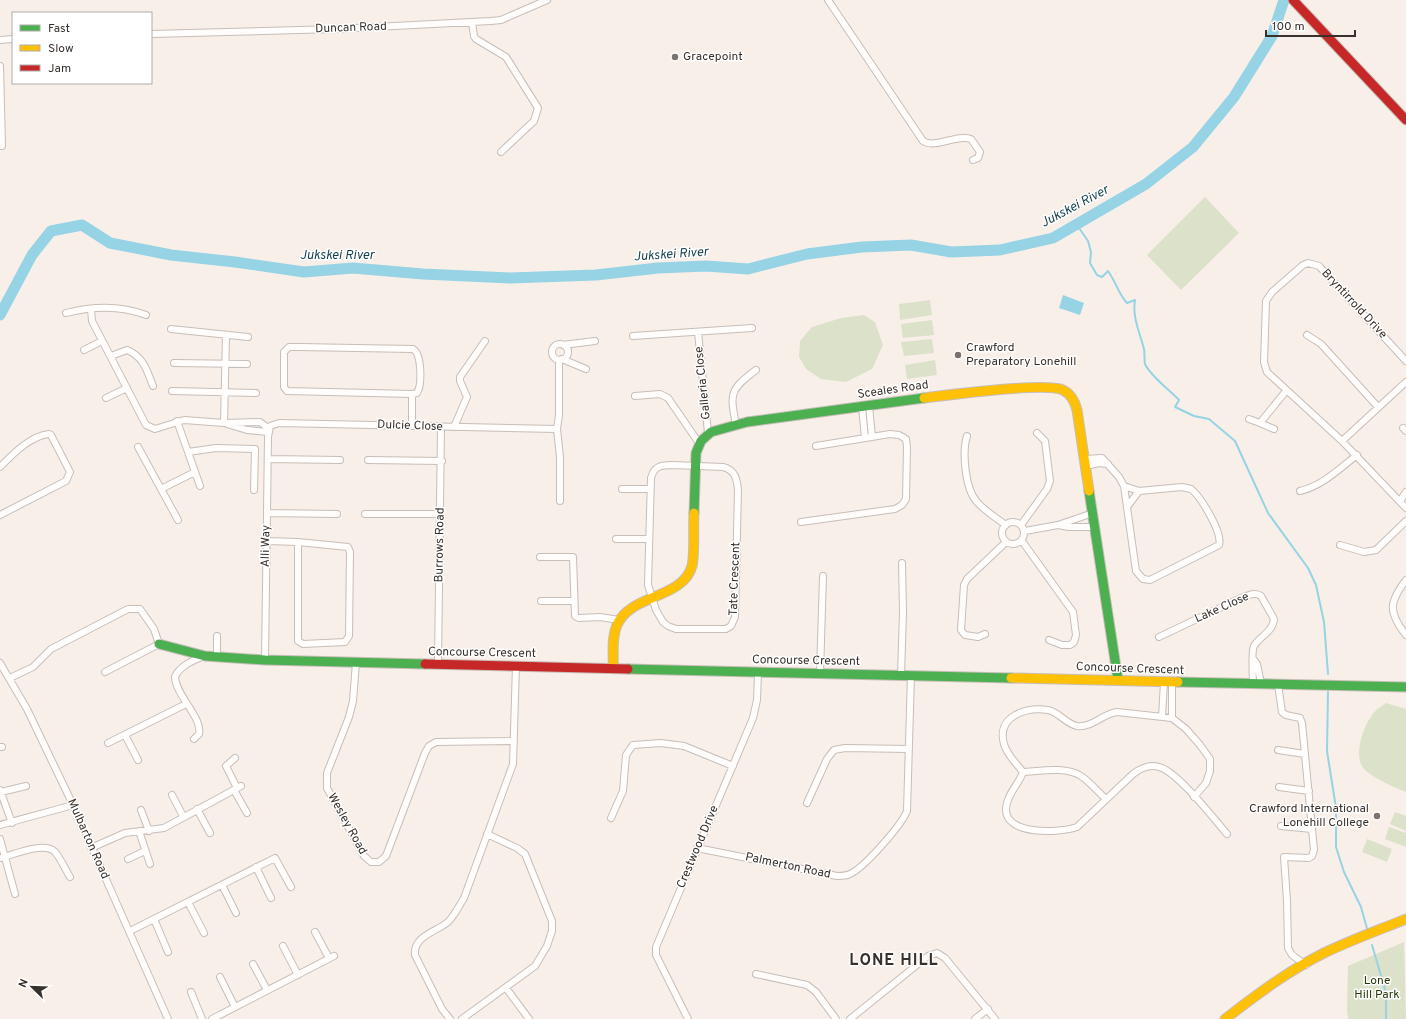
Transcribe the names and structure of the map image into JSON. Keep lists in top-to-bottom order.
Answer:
{
  "streets": {
    "street": [
      "Duncan Road",
      "Bryntirrold Drive",
      "Galleria Close",
      "Sceales Road",
      "Dulcie Close",
      "Burrows Road",
      "Alli Way",
      "Tate Crescent",
      "Lake Close",
      "Concourse Crescent",
      "Wesley Road",
      "Mulbarton Road",
      "Crestwood Drive",
      "Palmerton Road"
    ]
  },
  "crossings": [
    ["Galleria Close", "Sceales Road"],
    ["Sceales Road", "Concourse Crescent"],
    ["Dulcie Close", "Burrows Road"],
    ["Dulcie Close", "Alli Way"],
    ["Burrows Road", "Concourse Crescent"],
    ["Alli Way", "Concourse Crescent"],
    ["Lake Close", "Concourse Crescent"],
    ["Concourse Crescent", "Wesley Road"],
    ["Concourse Crescent", "Crestwood Drive"],
    ["Concourse Crescent", "Palmerton Road"],
    ["Crestwood Drive", "Palmerton Road"]
  ],
  "districts": ["LONE HILL"],
  "water": ["Jukskei River"],
  "parks": ["Lone Hill Park"],
  "places": ["Gracepoint", "Crawford Preparatory Lonehill", "Crawford International Lonehill College"],
  "legend": ["Fast", "Slow", "Jam"],
  "scale_bar": "100 m",
  "north": "top left"
}
